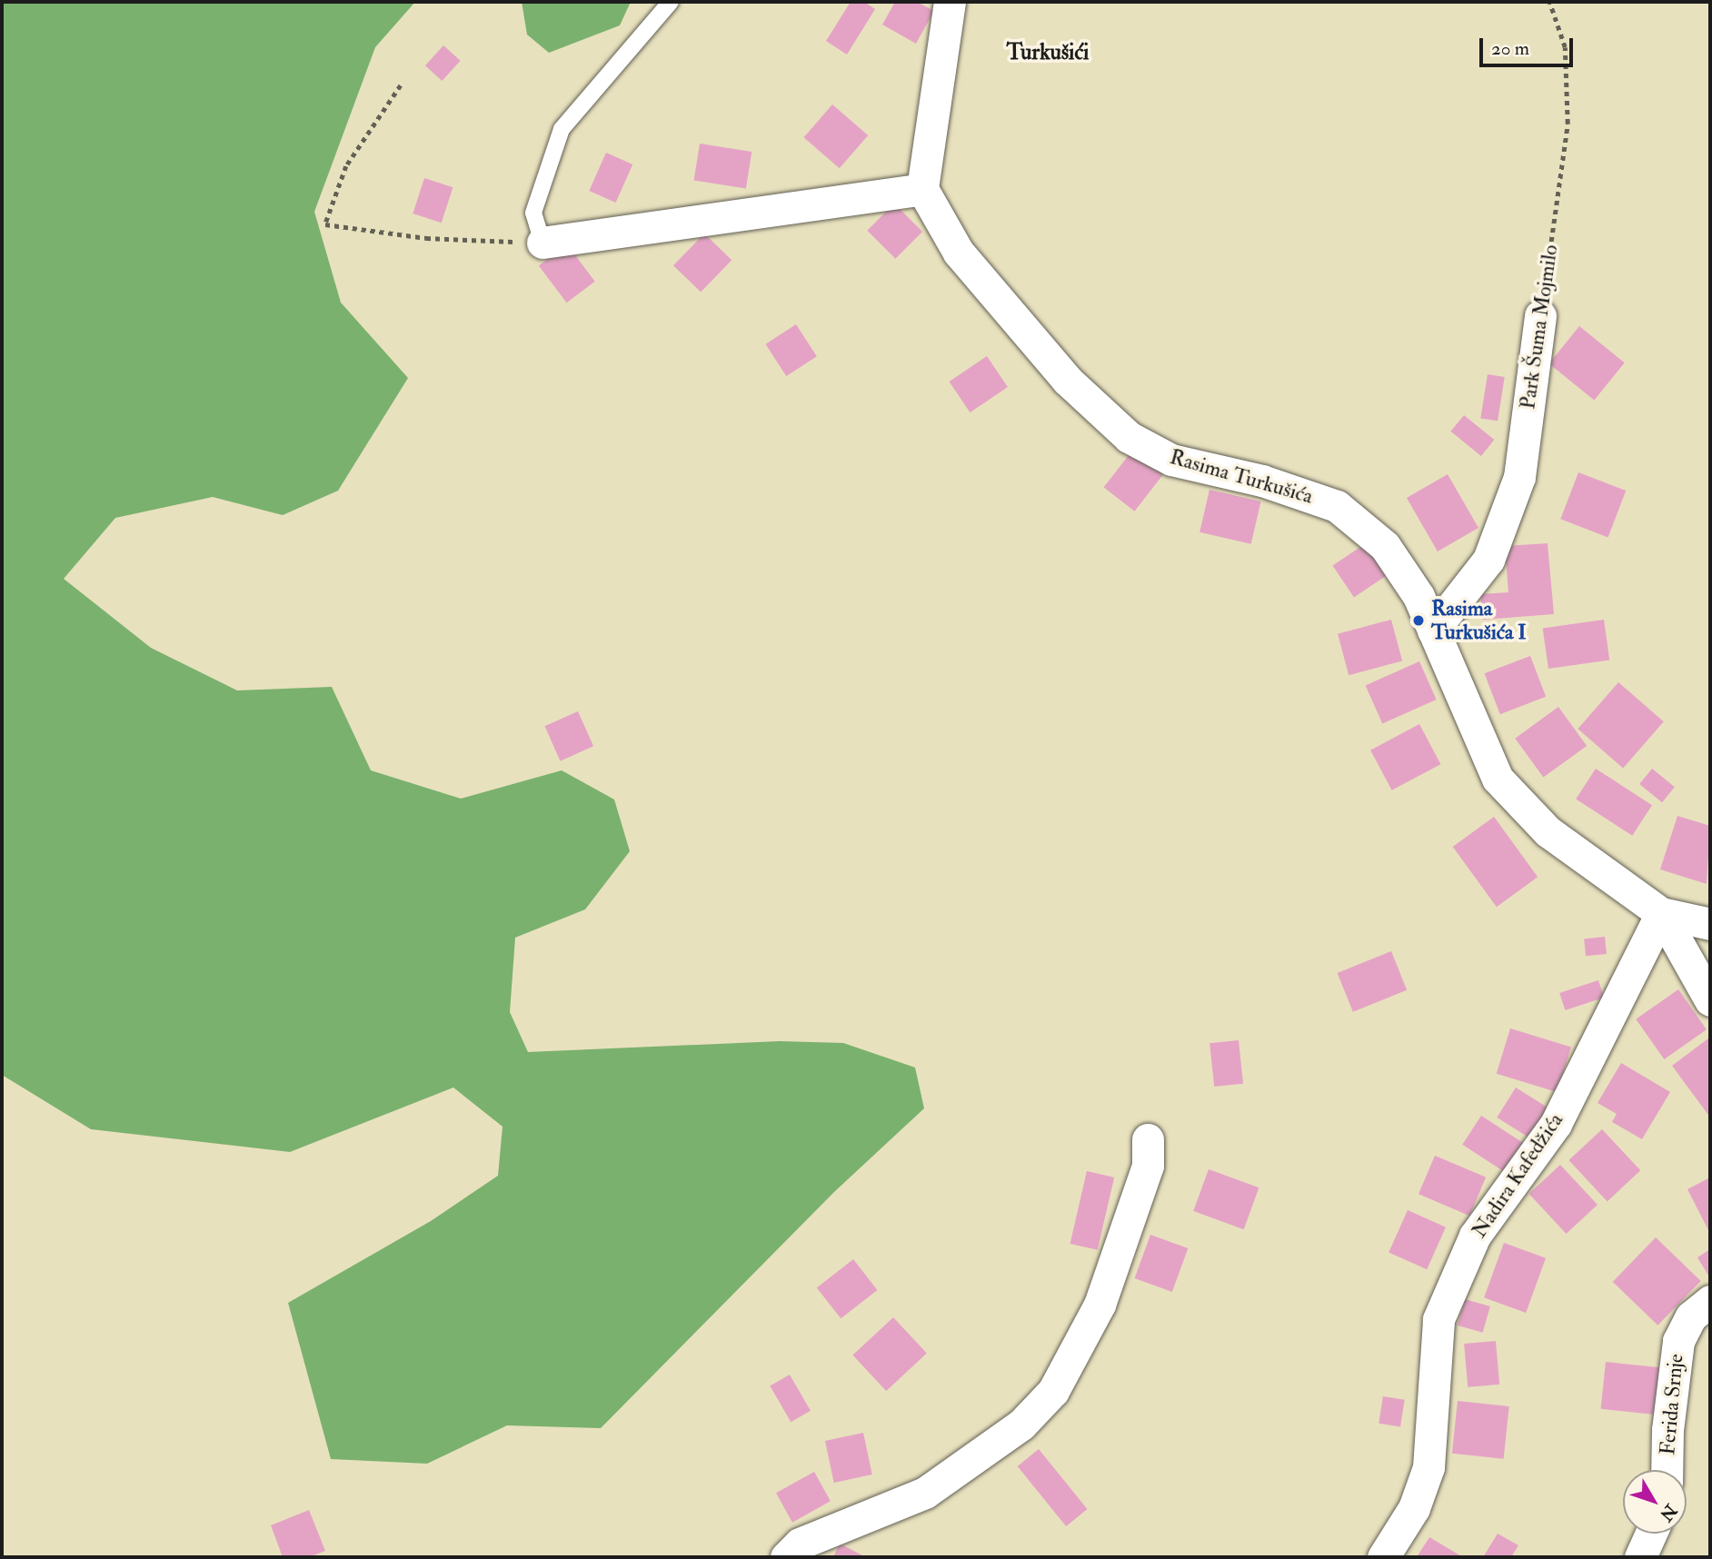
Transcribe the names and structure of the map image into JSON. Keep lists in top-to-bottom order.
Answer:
{
  "streets": {
    "street": [
      "Park Šuma Mojmilo",
      "Rasima Turkušića",
      "Nadira Kafedžića",
      "Ferida Srnje"
    ]
  },
  "crossings": [
    ["Park Šuma Mojmilo", "Rasima Turkušića"],
    ["Rasima Turkušića", "Nadira Kafedžića"]
  ],
  "districts": ["Turkušići"],
  "places": ["Rasima Turkušića I"],
  "scale_bar": "20 m",
  "north": "bottom right"
}
